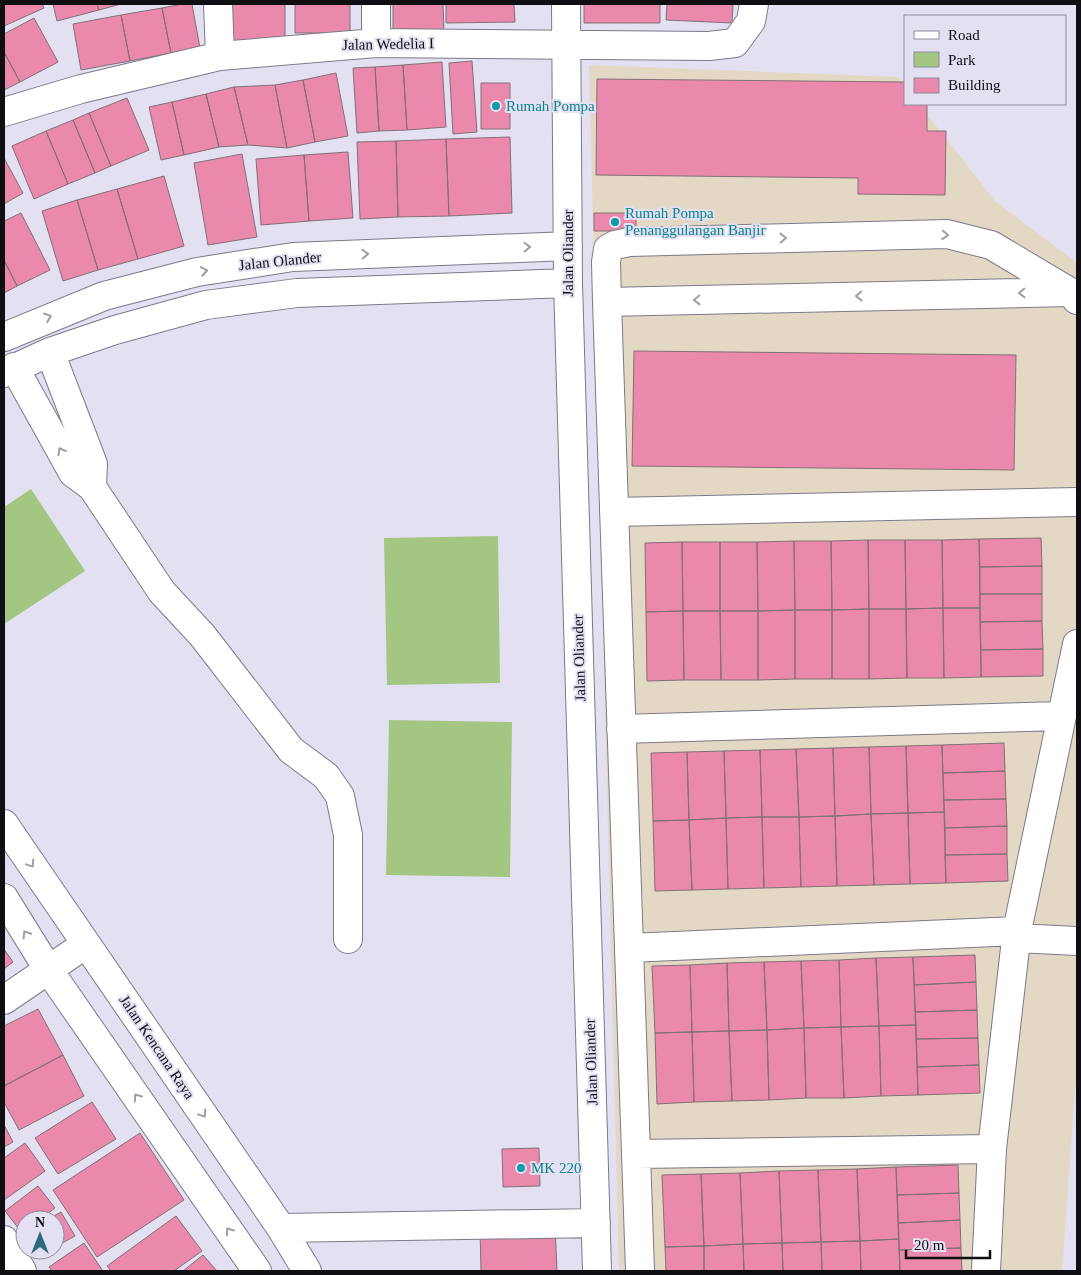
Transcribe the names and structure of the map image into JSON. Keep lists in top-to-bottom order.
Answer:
{
  "streets": {
    "street": [
      "Jalan Wedelia I",
      "Jalan Oliander",
      "Jalan Olander",
      "Jalan Kencana Raya"
    ]
  },
  "crossings": [
    ["Jalan Wedelia I", "Jalan Oliander"],
    ["Jalan Oliander", "Jalan Olander"]
  ],
  "places": ["Rumah Pompa", "Rumah Pompa Penanggulangan Banjir", "MK 220"],
  "legend": ["Road", "Park", "Building"],
  "scale_bar": "20 m",
  "north": "top"
}
